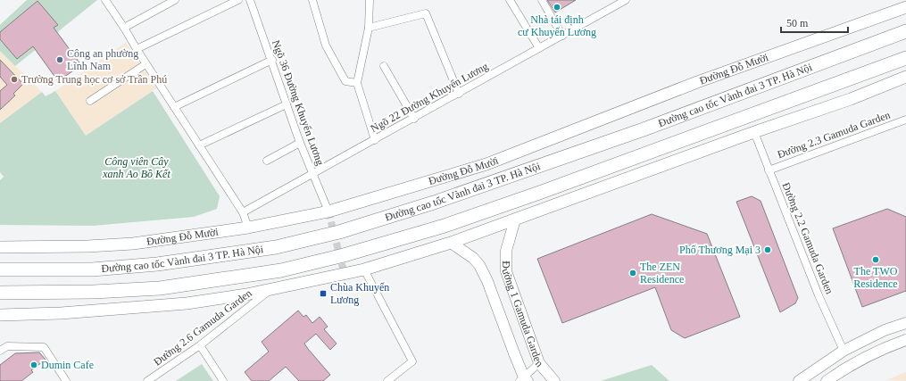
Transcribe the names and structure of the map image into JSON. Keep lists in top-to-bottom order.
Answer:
{
  "streets": {
    "highway": ["Đường cao tốc Vành đai 3 TP. Hà Nội"],
    "main road": ["Đường Đỗ Mười"],
    "street": [
      "Ngõ 22 Đường Khuyến Lương",
      "Ngõ 36 Đường Khuyến Lương",
      "Đường 2.3 Gamuda Garden",
      "Đường 2.2 Gamuda Garden",
      "Đường 1 Gamuda Garden",
      "Đường 2.6 Gamuda Garden"
    ]
  },
  "crossings": [
    ["Đường Đỗ Mười", "Ngõ 36 Đường Khuyến Lương"],
    ["Ngõ 22 Đường Khuyến Lương", "Ngõ 36 Đường Khuyến Lương"],
    ["Đường 2.3 Gamuda Garden", "Đường 2.2 Gamuda Garden"]
  ],
  "parks": ["Công viên Cây xanh Ao Bồ Kết"],
  "places": {
    "other": [
      "Nhà tái định cư Khuyến Lương",
      "Công an phường Lĩnh Nam",
      "Trường Trung học cơ sở Trần Phú",
      "Phố Thương Mại 3",
      "The TWO Residence",
      "The ZEN Residence",
      "Dumin Cafe"
    ],
    "transit": ["Chùa Khuyến Lương"]
  },
  "scale_bar": "50 m"
}
